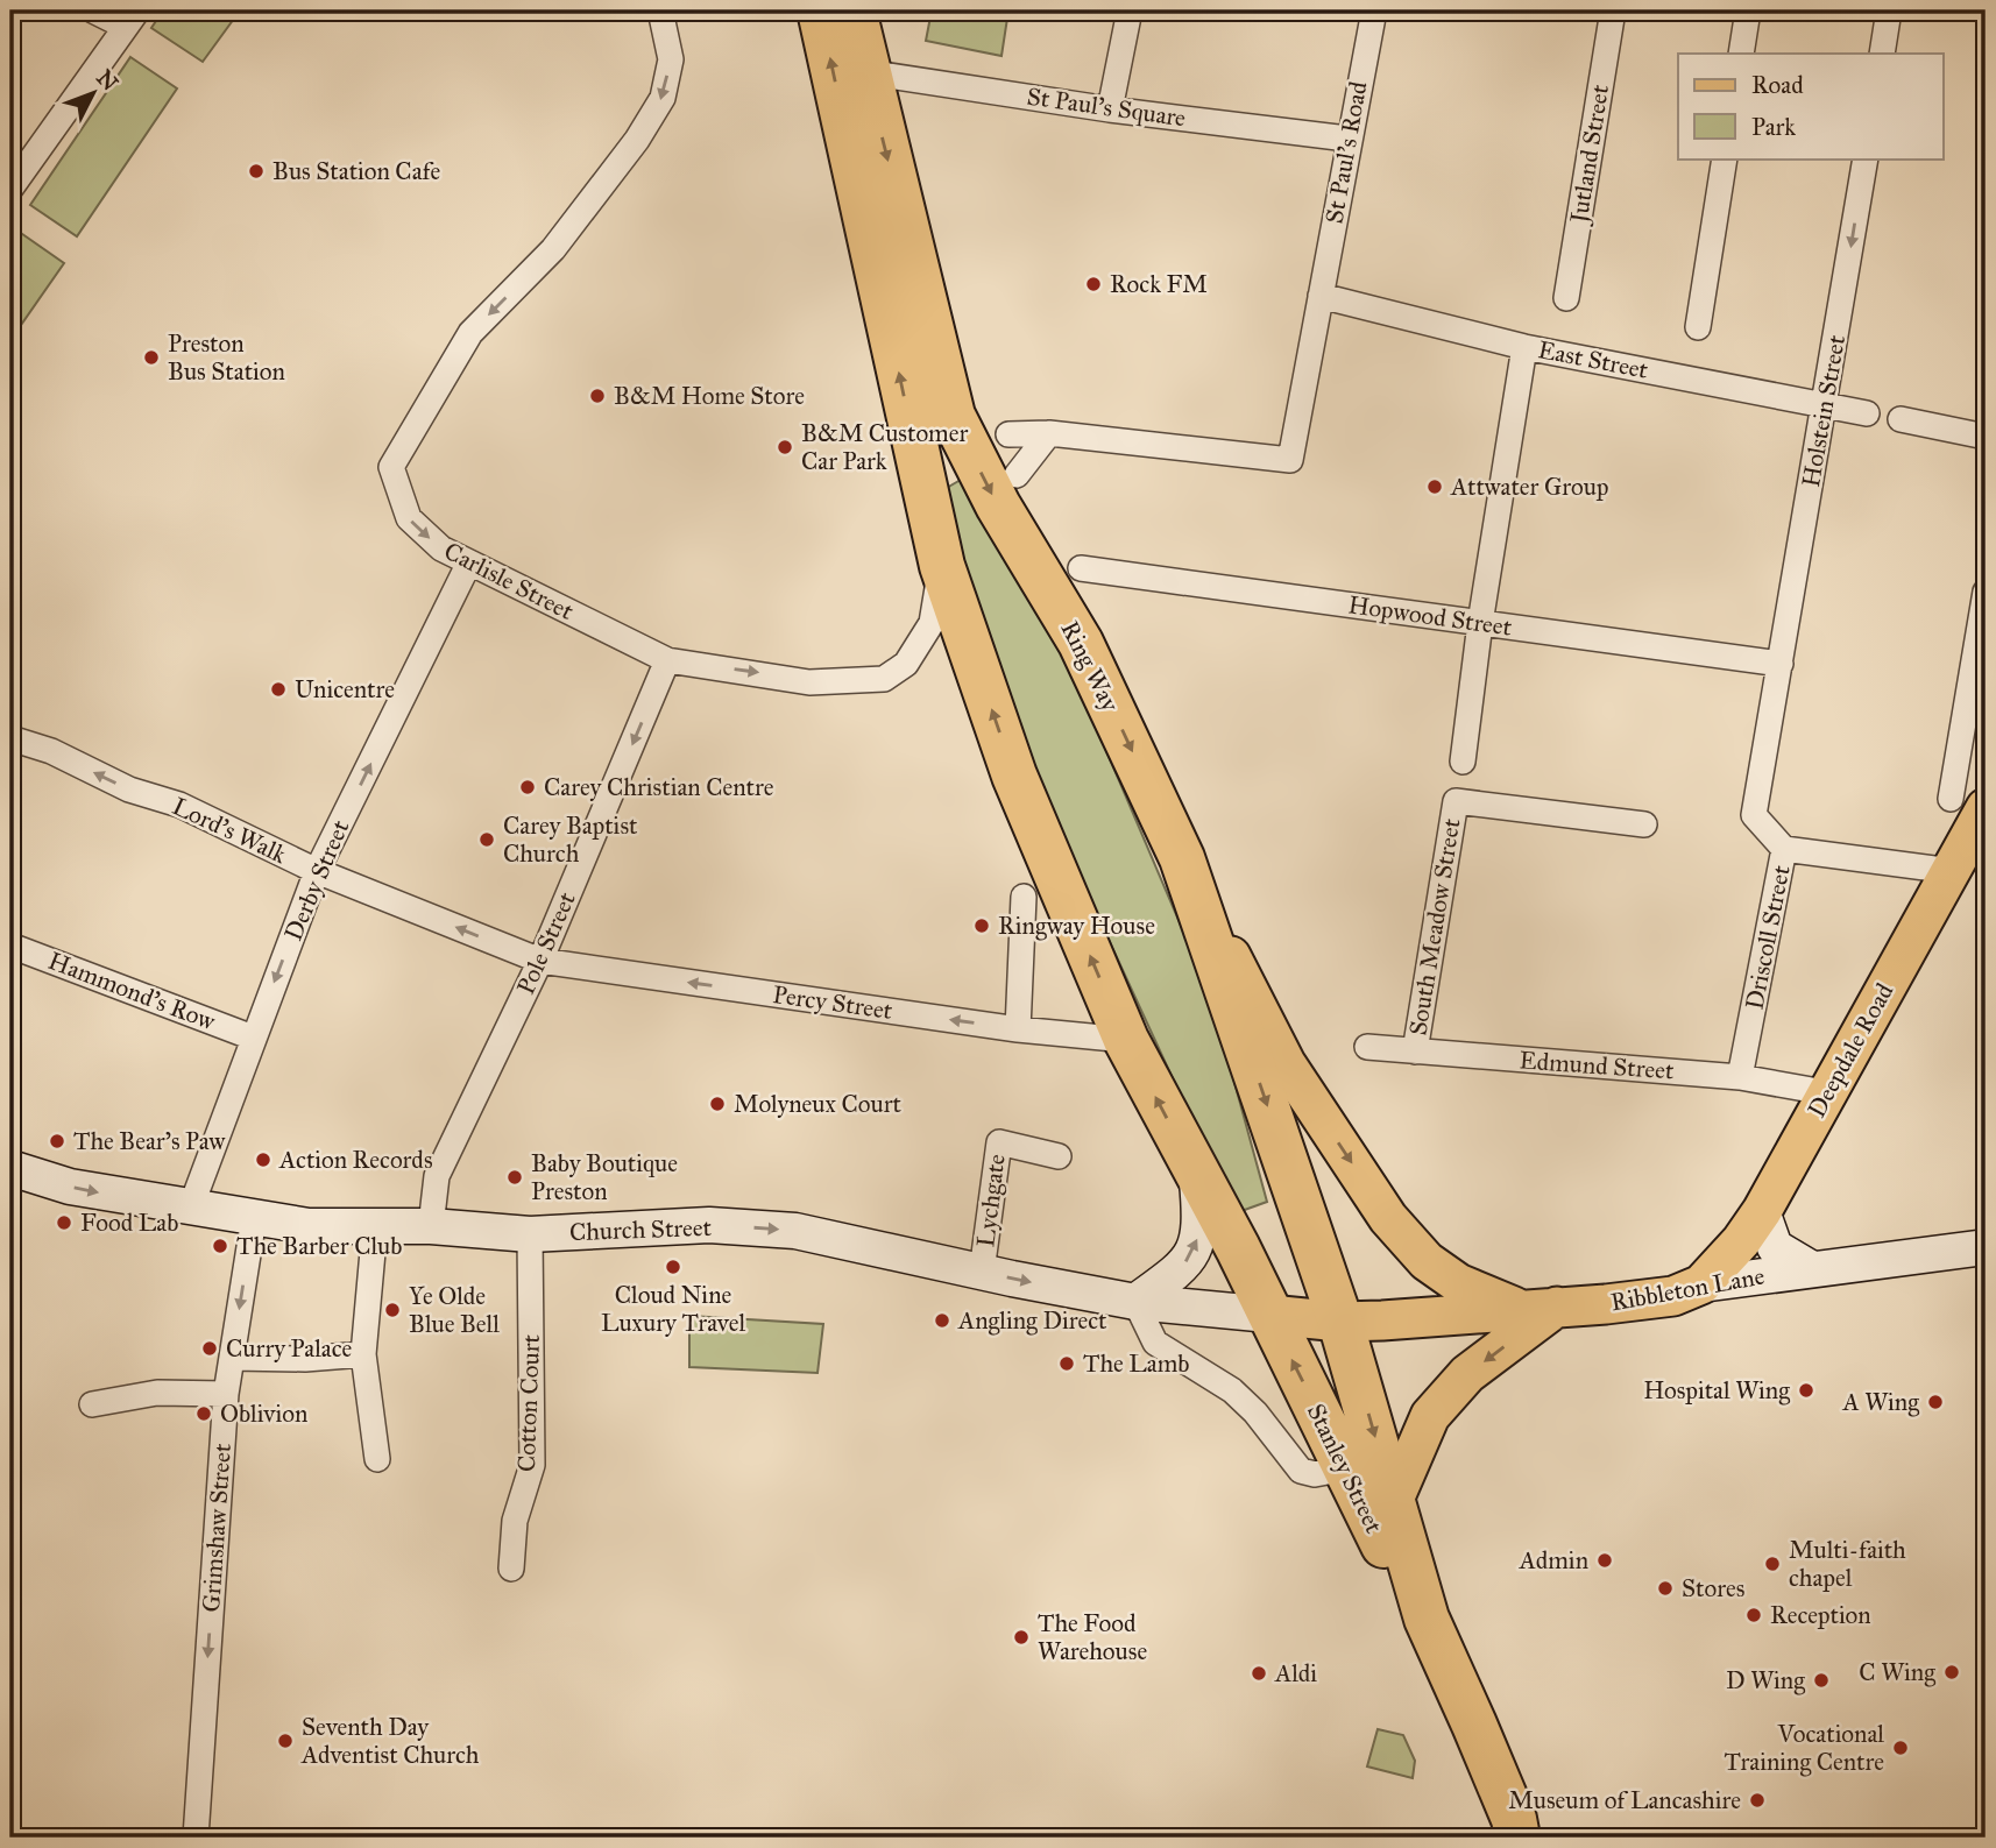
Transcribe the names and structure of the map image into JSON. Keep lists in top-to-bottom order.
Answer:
{
  "streets": {
    "highway": ["Ring Way", "Stanley Street"],
    "main road": ["Deepdale Road", "Ribbleton Lane"],
    "street": [
      "St Paul's Square",
      "St Paul's Road",
      "Jutland Street",
      "East Street",
      "Holstein Street",
      "Carlisle Street",
      "Hopwood Street",
      "Lord's Walk",
      "Derby Street",
      "South Meadow Street",
      "Driscoll Street",
      "Pole Street",
      "Hammond's Row",
      "Percy Street",
      "Edmund Street",
      "Lychgate",
      "Church Street",
      "Cotton Court",
      "Grimshaw Street"
    ]
  },
  "crossings": [
    ["St Paul's Square", "St Paul's Road"],
    ["St Paul's Square", "Ring Way"],
    ["St Paul's Road", "East Street"],
    ["East Street", "Holstein Street"],
    ["Holstein Street", "Hopwood Street"],
    ["Holstein Street", "Driscoll Street"],
    ["Carlisle Street", "Derby Street"],
    ["Carlisle Street", "Pole Street"],
    ["Hopwood Street", "Driscoll Street"],
    ["Ring Way", "Ribbleton Lane"],
    ["Ring Way", "Stanley Street"],
    ["Lord's Walk", "Derby Street"],
    ["Lord's Walk", "Pole Street"],
    ["Lord's Walk", "Percy Street"],
    ["Derby Street", "Hammond's Row"],
    ["Derby Street", "Church Street"],
    ["South Meadow Street", "Edmund Street"],
    ["Driscoll Street", "Edmund Street"],
    ["Pole Street", "Percy Street"],
    ["Pole Street", "Church Street"],
    ["Deepdale Road", "Edmund Street"],
    ["Deepdale Road", "Ribbleton Lane"],
    ["Lychgate", "Church Street"],
    ["Church Street", "Ribbleton Lane"],
    ["Church Street", "Cotton Court"],
    ["Church Street", "Stanley Street"],
    ["Church Street", "Grimshaw Street"],
    ["Ribbleton Lane", "Stanley Street"]
  ],
  "one_way": [
    "Lord's Walk",
    "Pole Street",
    "Percy Street",
    "Church Street"
  ],
  "places": [
    "Bus Station Cafe",
    "Rock FM",
    "Preston Bus Station",
    "B&M Home Store",
    "B&M Customer Car Park",
    "Attwater Group",
    "Unicentre",
    "Carey Christian Centre",
    "Carey Baptist Church",
    "Ringway House",
    "Molyneux Court",
    "The Bear's Paw",
    "Action Records",
    "Baby Boutique Preston",
    "Food Lab",
    "The Barber Club",
    "Cloud Nine Luxury Travel",
    "Ye Olde Blue Bell",
    "Angling Direct",
    "Curry Palace",
    "The Lamb",
    "Hospital Wing",
    "A Wing",
    "Oblivion",
    "Admin",
    "Multi-faith chapel",
    "Stores",
    "Reception",
    "The Food Warehouse",
    "C Wing",
    "Aldi",
    "D Wing",
    "Seventh Day Adventist Church",
    "Vocational Training Centre",
    "Museum of Lancashire"
  ],
  "legend": ["Road", "Park"],
  "north": "top right"
}
